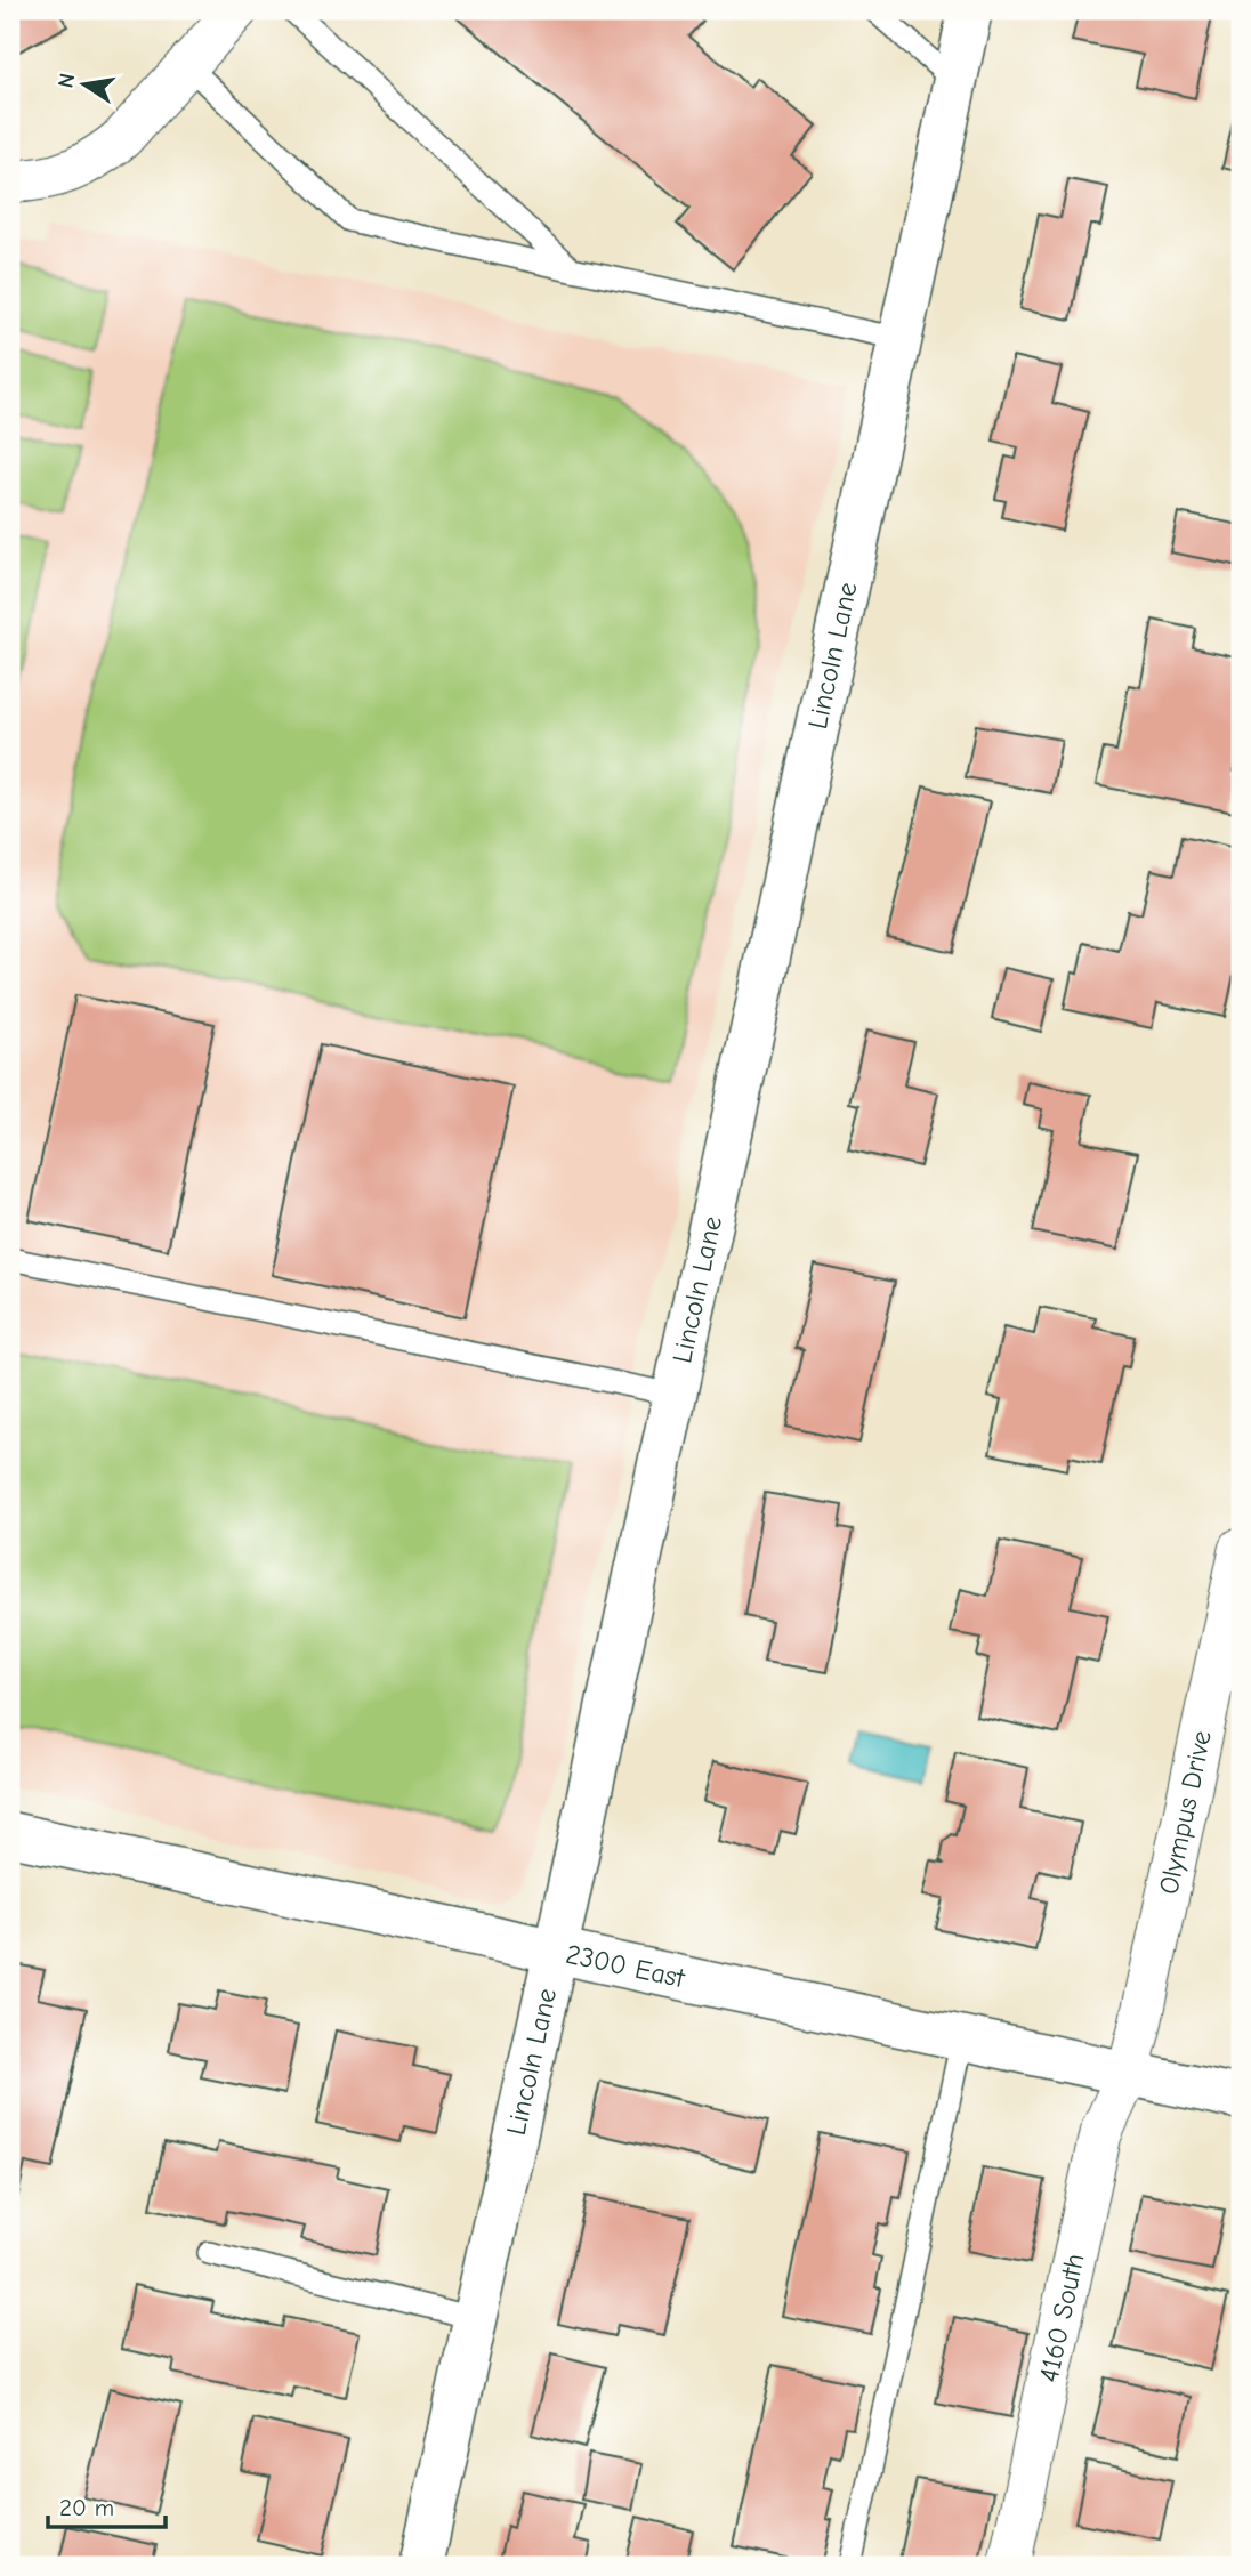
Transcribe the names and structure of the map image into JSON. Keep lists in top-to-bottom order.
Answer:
{
  "streets": {
    "street": [
      "Lincoln Lane",
      "Olympus Drive",
      "2300 East",
      "4160 South"
    ]
  },
  "crossings": [
    ["Lincoln Lane", "2300 East"],
    ["Olympus Drive", "2300 East"],
    ["Olympus Drive", "4160 South"],
    ["2300 East", "4160 South"]
  ],
  "scale_bar": "20 m",
  "north": "left"
}
